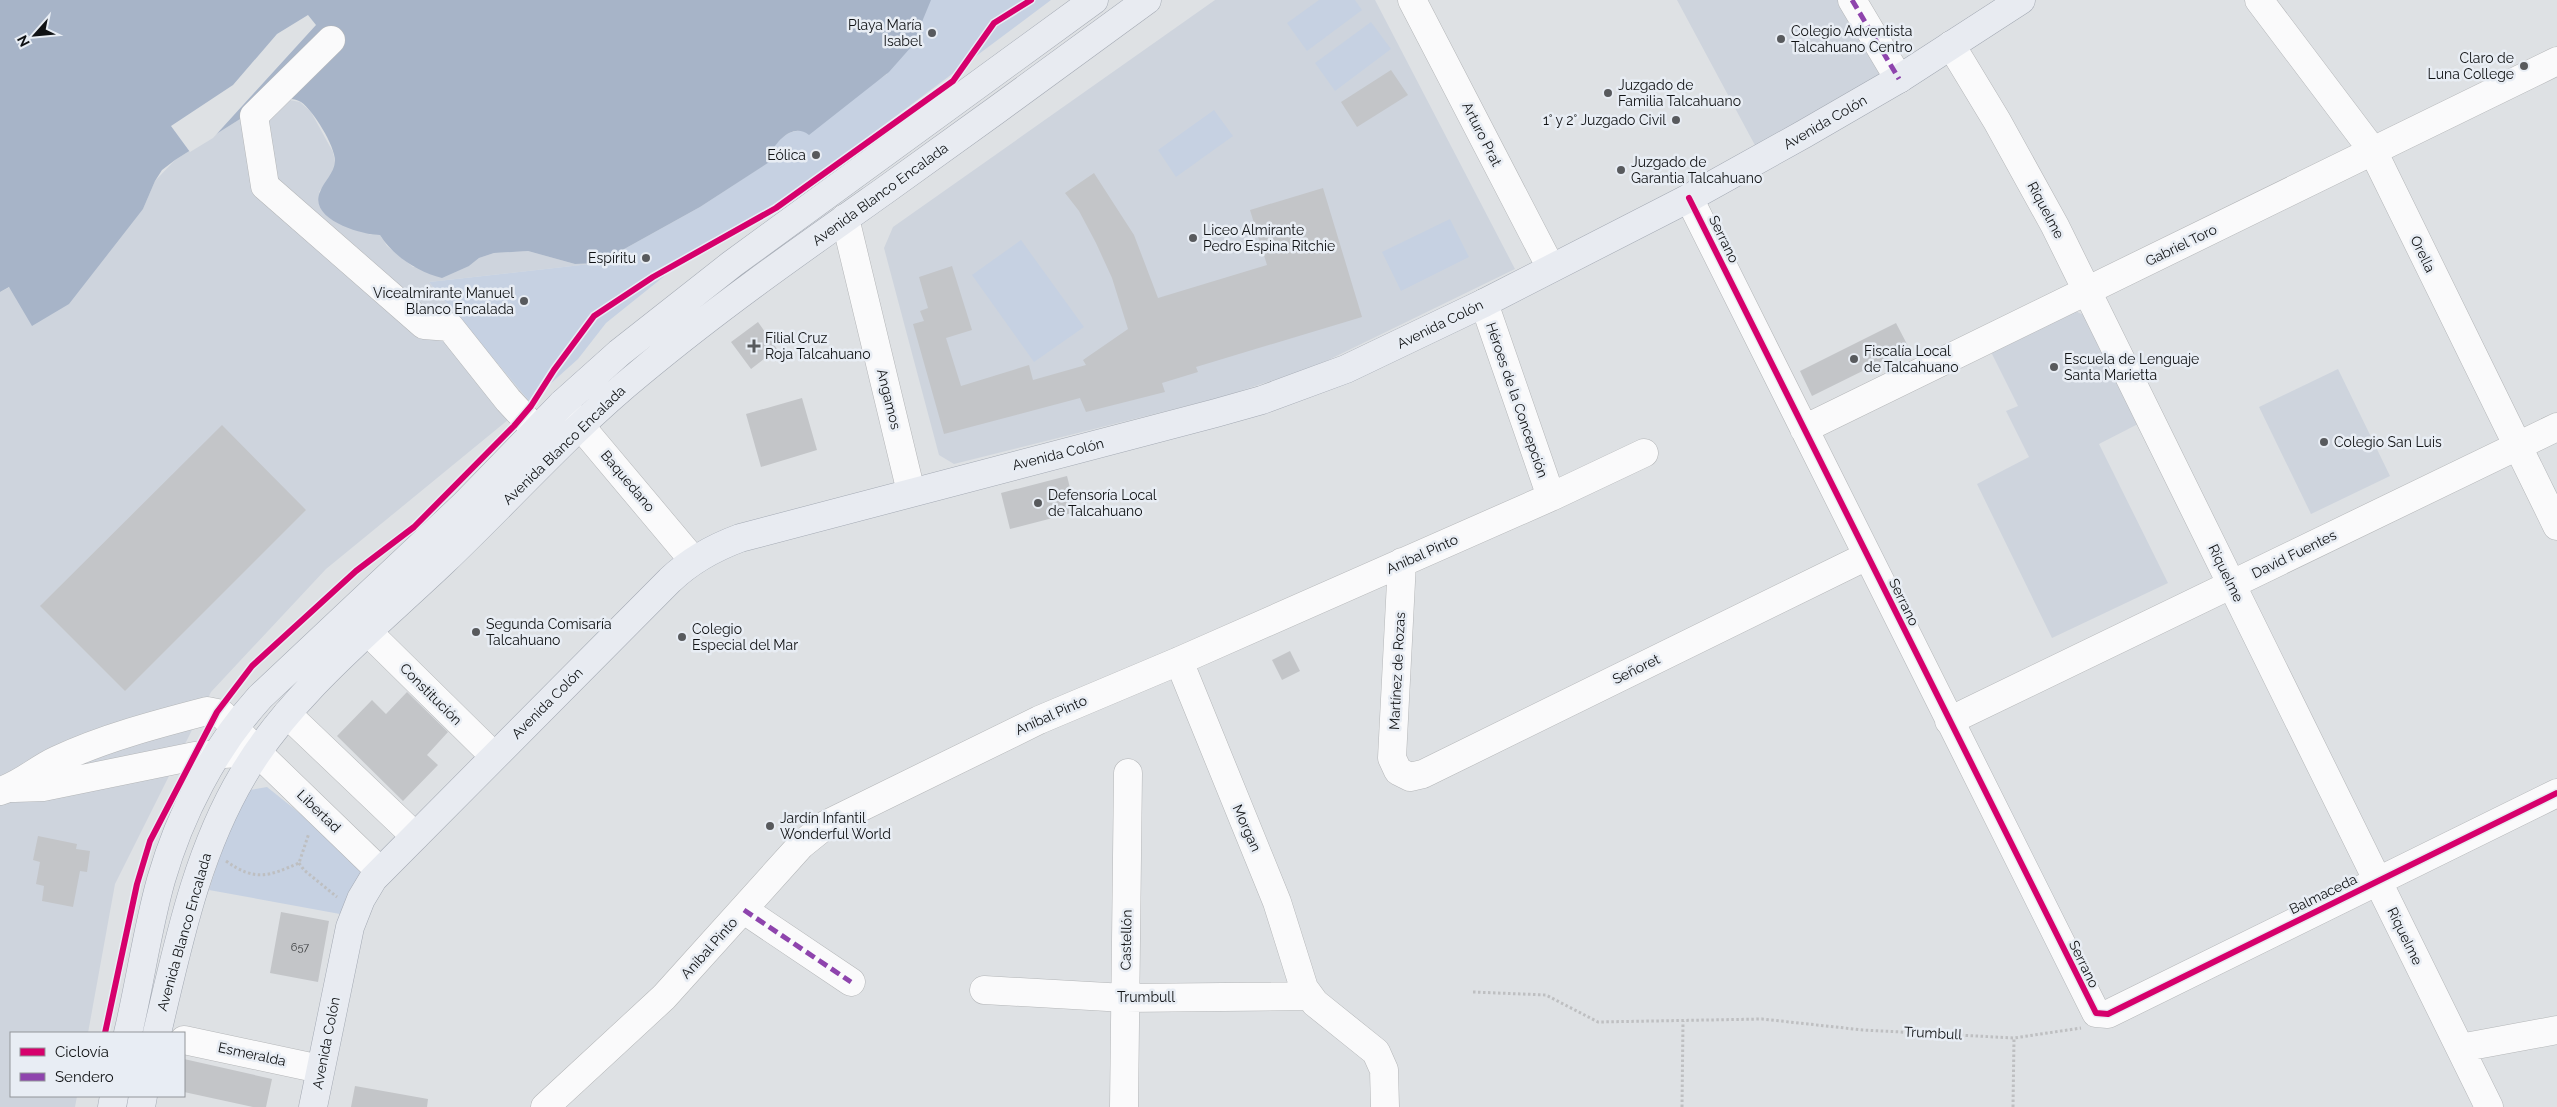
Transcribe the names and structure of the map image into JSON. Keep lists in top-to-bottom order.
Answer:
{
  "streets": {
    "main road": ["Avenida Colón", "Avenida Blanco Encalada"],
    "street": [
      "Arturo Prat",
      "Riquelme",
      "Serrano",
      "Gabriel Toro",
      "Orella",
      "Angamos",
      "Héroes de la Concepción",
      "Baquedano",
      "Aníbal Pinto",
      "David Fuentes",
      "Señoret",
      "Martínez de Rozas",
      "Constitución",
      "Libertad",
      "Morgan",
      "Balmaceda",
      "Castellón",
      "Trumbull",
      "Esmeralda"
    ]
  },
  "crossings": [
    ["Avenida Colón", "Arturo Prat"],
    ["Avenida Colón", "Riquelme"],
    ["Avenida Colón", "Serrano"],
    ["Avenida Colón", "Angamos"],
    ["Avenida Colón", "Héroes de la Concepción"],
    ["Avenida Colón", "Baquedano"],
    ["Avenida Colón", "Constitución"],
    ["Avenida Colón", "Libertad"],
    ["Avenida Colón", "Esmeralda"],
    ["Avenida Blanco Encalada", "Angamos"],
    ["Avenida Blanco Encalada", "Baquedano"],
    ["Avenida Blanco Encalada", "Constitución"],
    ["Avenida Blanco Encalada", "Libertad"],
    ["Riquelme", "Gabriel Toro"],
    ["Riquelme", "David Fuentes"],
    ["Riquelme", "Balmaceda"],
    ["Serrano", "Gabriel Toro"],
    ["Serrano", "David Fuentes"],
    ["Serrano", "Señoret"],
    ["Serrano", "Balmaceda"],
    ["Serrano", "Trumbull"],
    ["Gabriel Toro", "Orella"],
    ["Orella", "David Fuentes"],
    ["Héroes de la Concepción", "Aníbal Pinto"],
    ["Aníbal Pinto", "Martínez de Rozas"],
    ["Aníbal Pinto", "Morgan"],
    ["Señoret", "Martínez de Rozas"],
    ["Morgan", "Trumbull"],
    ["Balmaceda", "Trumbull"],
    ["Castellón", "Trumbull"]
  ],
  "places": {
    "other": [
      "Playa María Isabel",
      "Colegio Adventista Talcahuano Centro",
      "Claro de Luna College",
      "Juzgado de Familia Talcahuano",
      "1° y 2° Juzgado Civil",
      "Eólica",
      "Juzgado de Garantia Talcahuano",
      "Liceo Almirante Pedro Espina Ritchie",
      "Espíritu",
      "Vicealmirante Manuel Blanco Encalada",
      "Fiscalía Local de Talcahuano",
      "Escuela de Lenguaje Santa Marietta",
      "Colegio San Luis",
      "Defensoría Local de Talcahuano",
      "Segunda Comisaría Talcahuano",
      "Colegio Especial del Mar",
      "Jardín Infantil Wonderful World"
    ],
    "health": ["Filial Cruz Roja Talcahuano"]
  },
  "house_numbers": ["657"],
  "legend": ["Ciclovía", "Sendero"],
  "north": "bottom left"
}
